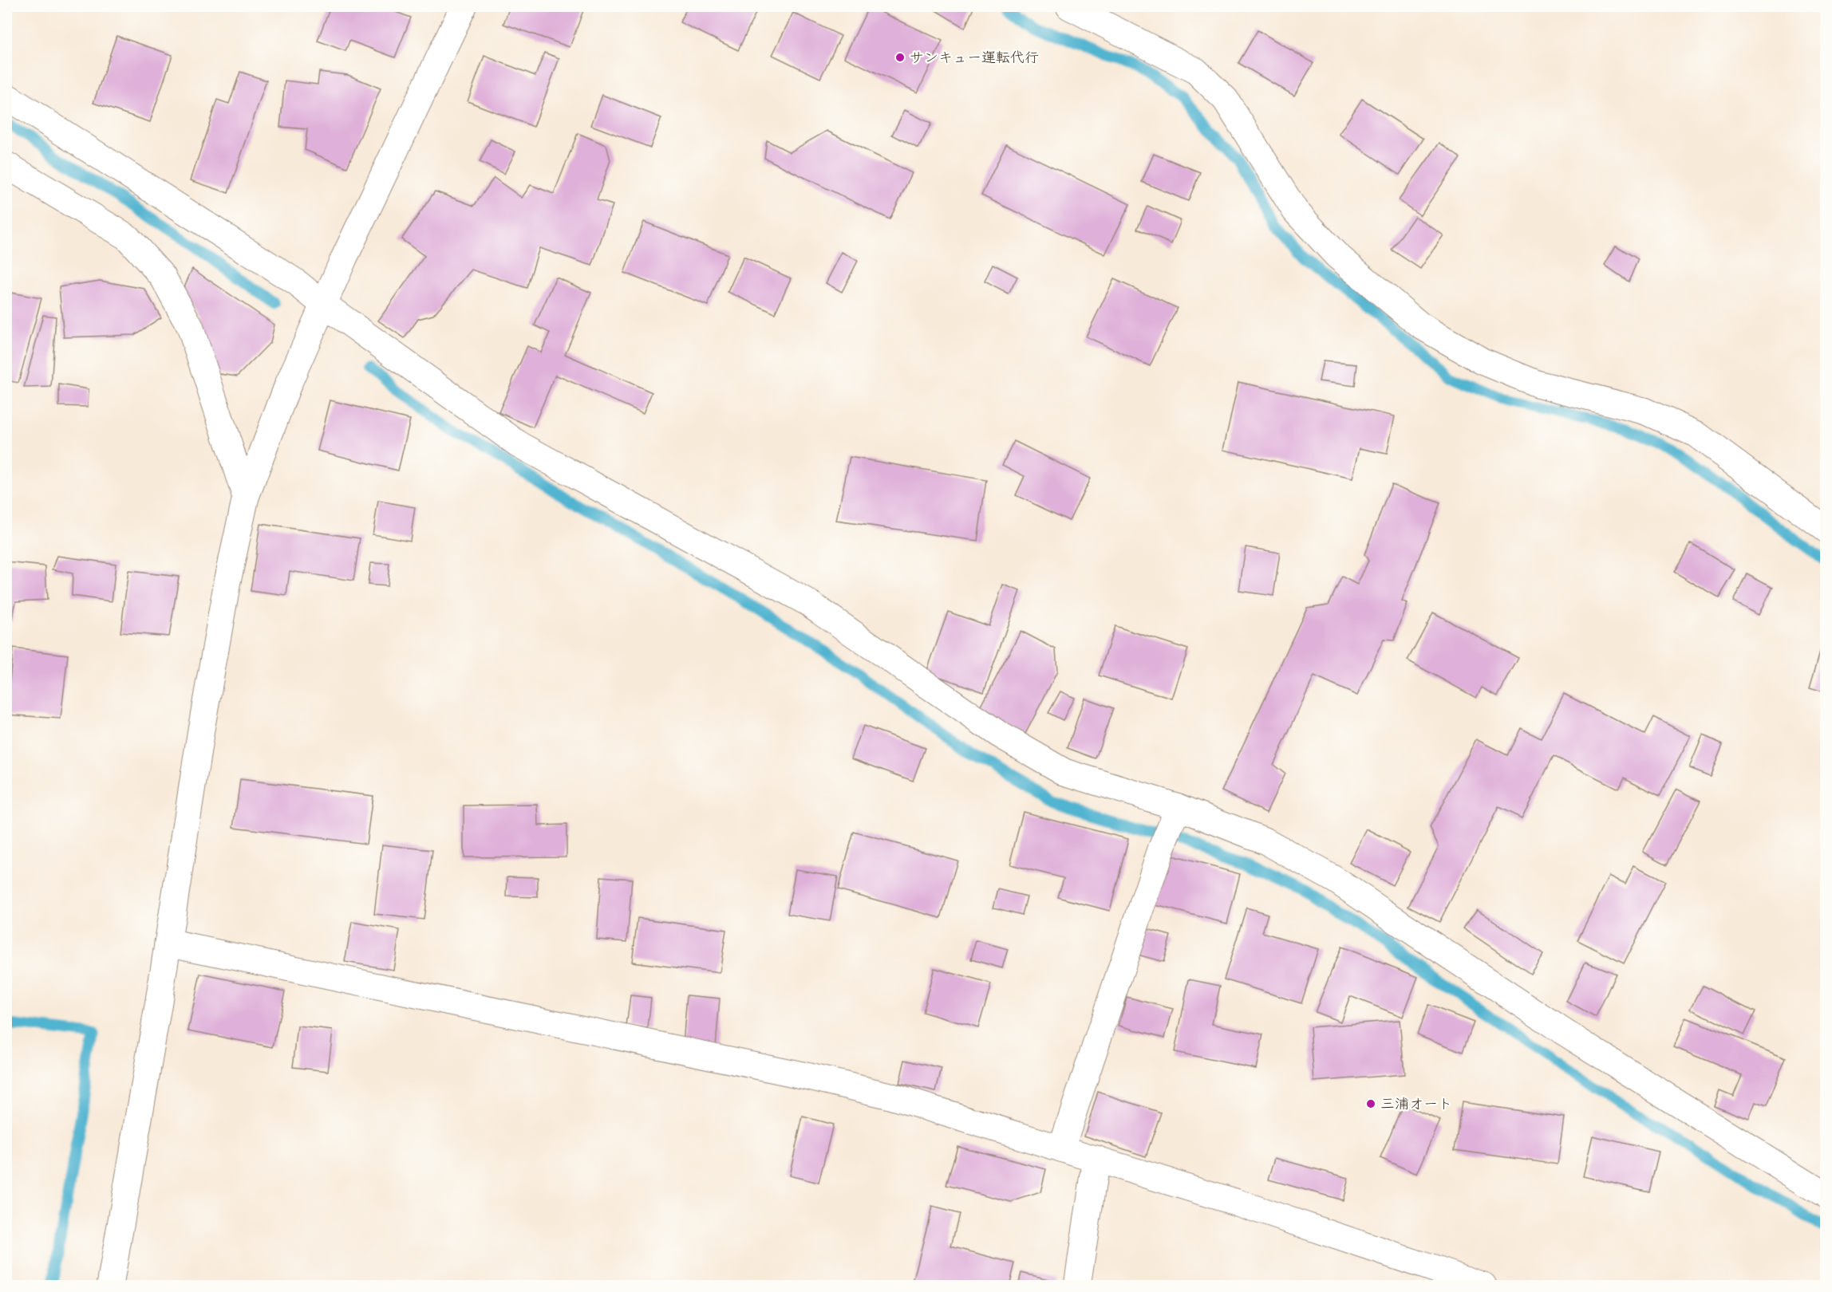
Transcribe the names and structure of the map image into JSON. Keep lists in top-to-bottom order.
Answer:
{
  "places": ["サンキュー運転代行", "三浦オート"]
}
